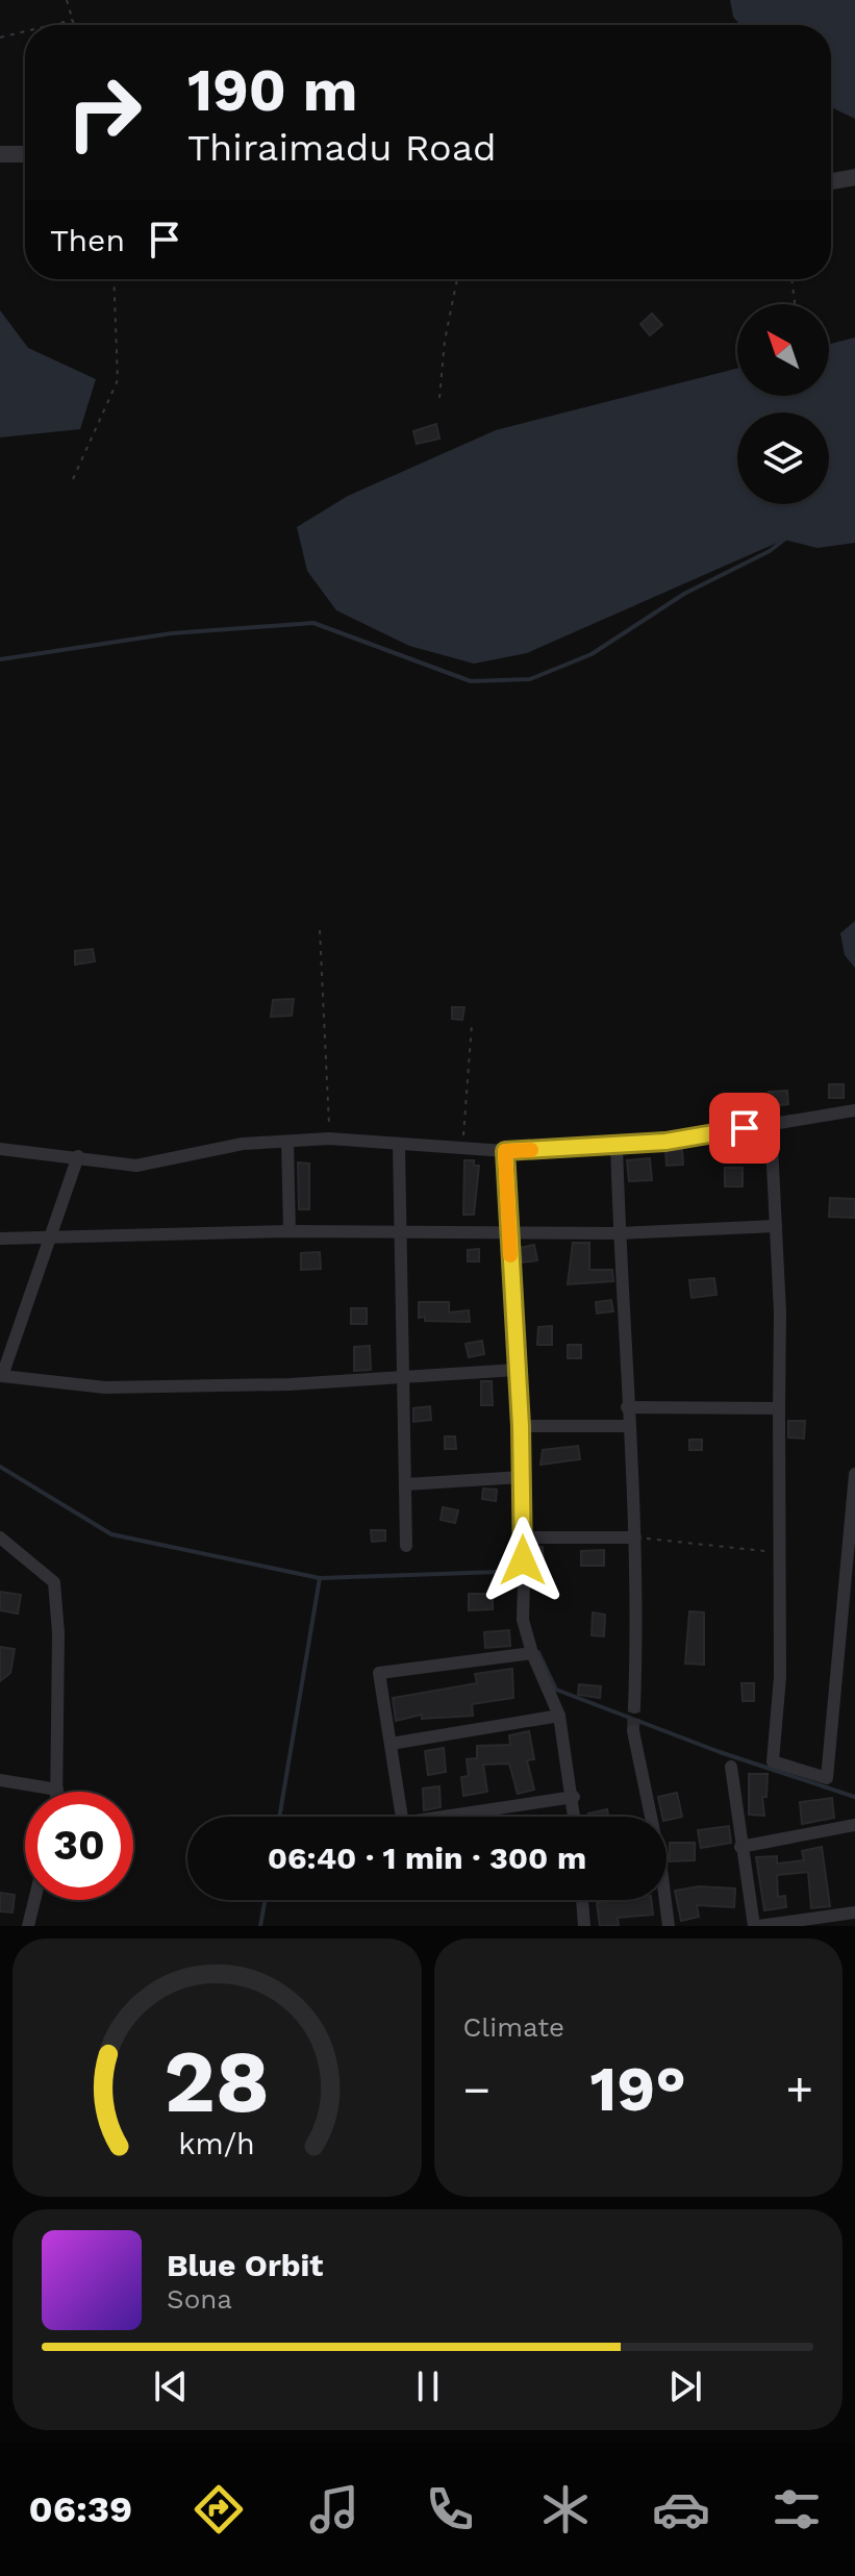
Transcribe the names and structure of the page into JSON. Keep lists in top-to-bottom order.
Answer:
{
  "north": "top left",
  "page": {
    "turn": ["190 m", "Thiraimadu Road"],
    "then": "Then",
    "limit": "30",
    "trip": "06:40 · 1 min · 300 m",
    "tile": "Climate",
    "heat": ["−", "19°", "+"],
    "song": ["Blue Orbit", "Sona"],
    "tabs": "06:39",
    "gauge": ["28", "km/h"]
  }
}
